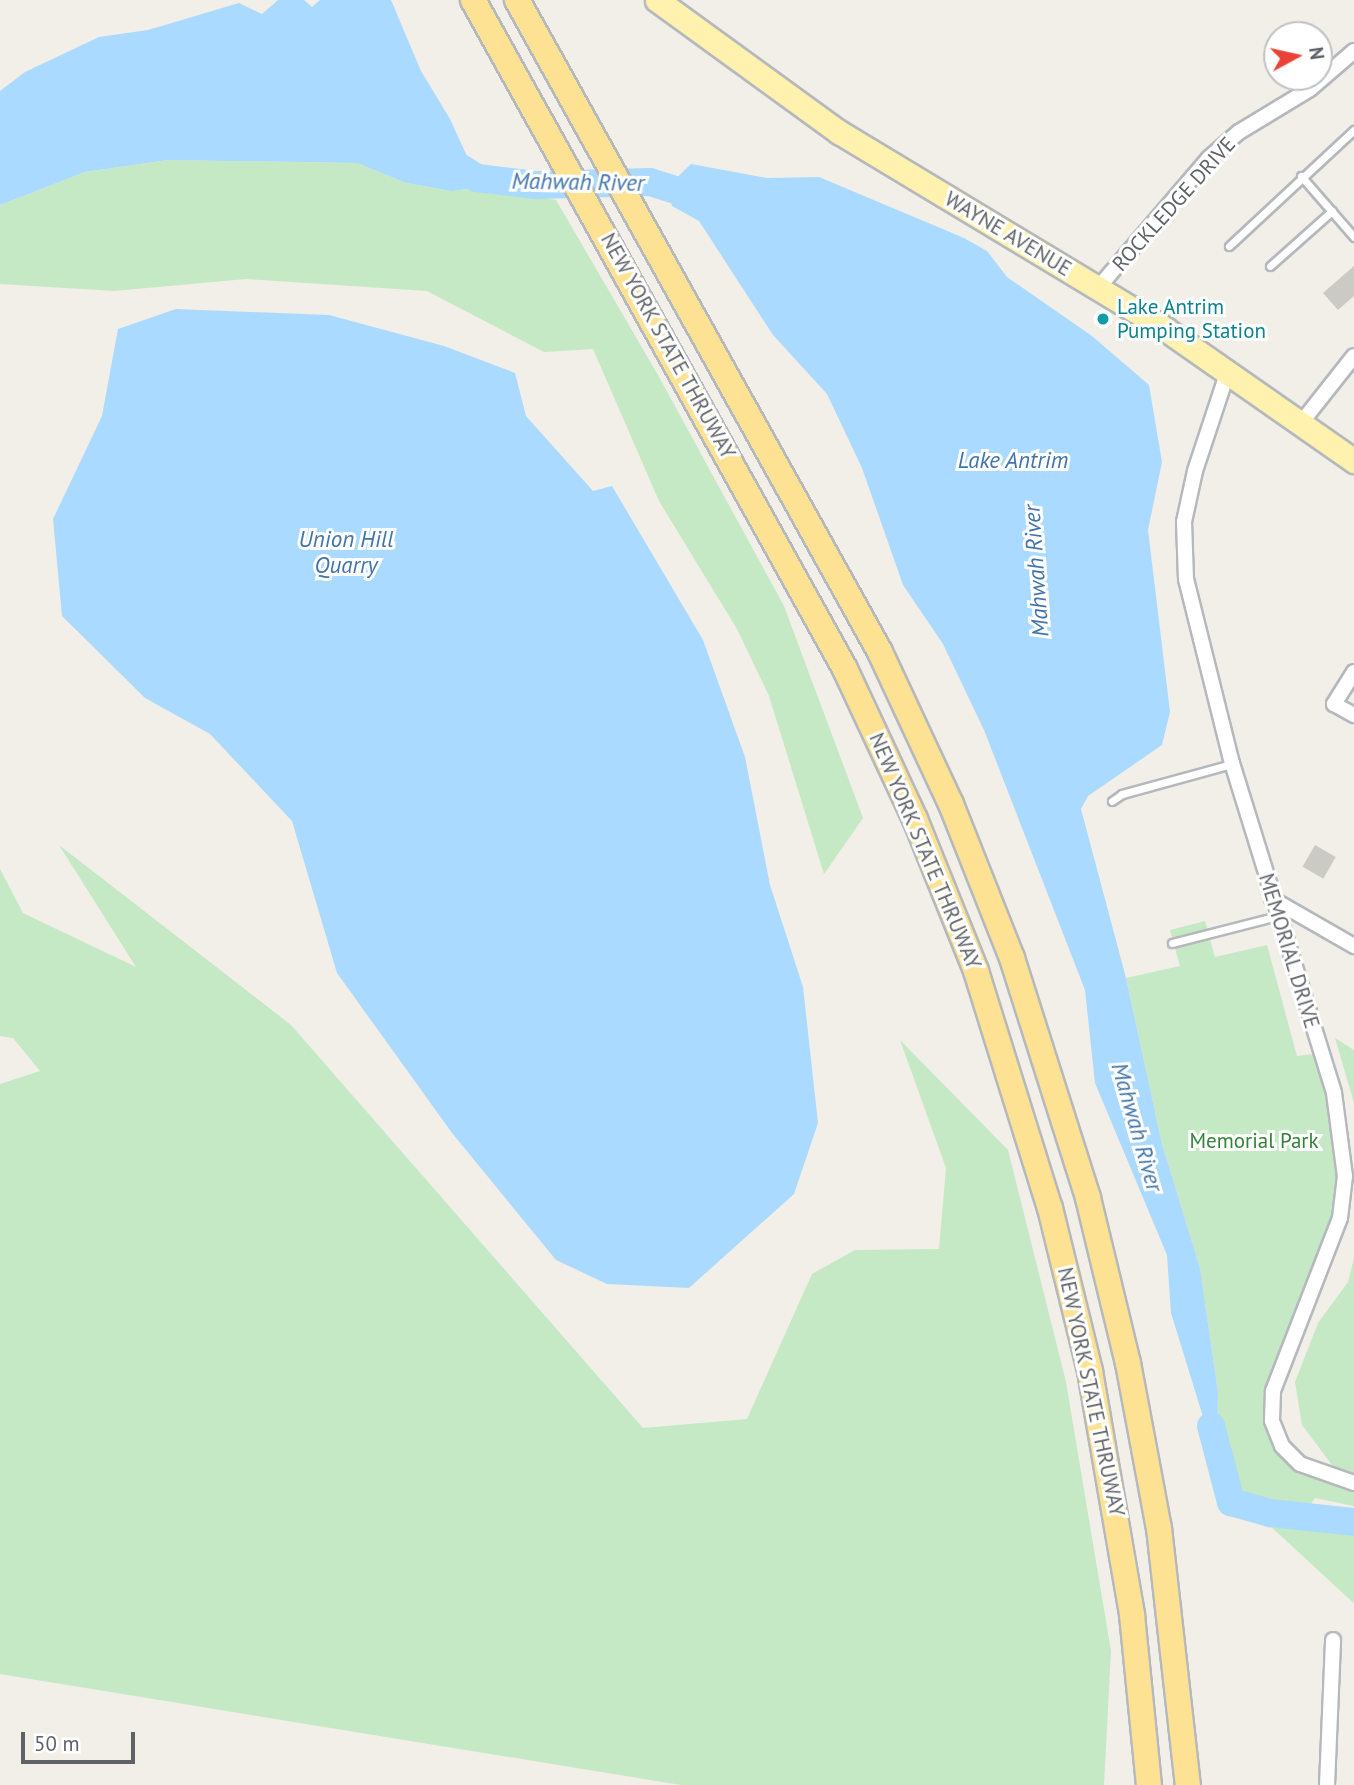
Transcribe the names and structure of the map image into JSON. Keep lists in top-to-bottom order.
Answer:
{
  "streets": {
    "highway": ["NEW YORK STATE THRUWAY"],
    "main road": ["WAYNE AVENUE"],
    "street": ["ROCKLEDGE DRIVE", "MEMORIAL DRIVE"]
  },
  "crossings": [
    ["ROCKLEDGE DRIVE", "WAYNE AVENUE"],
    ["WAYNE AVENUE", "MEMORIAL DRIVE"]
  ],
  "water": ["Mahwah River", "Lake Antrim", "Union Hill Quarry"],
  "parks": ["Memorial Park"],
  "places": ["Lake Antrim Pumping Station"],
  "scale_bar": "50 m",
  "north": "right"
}
